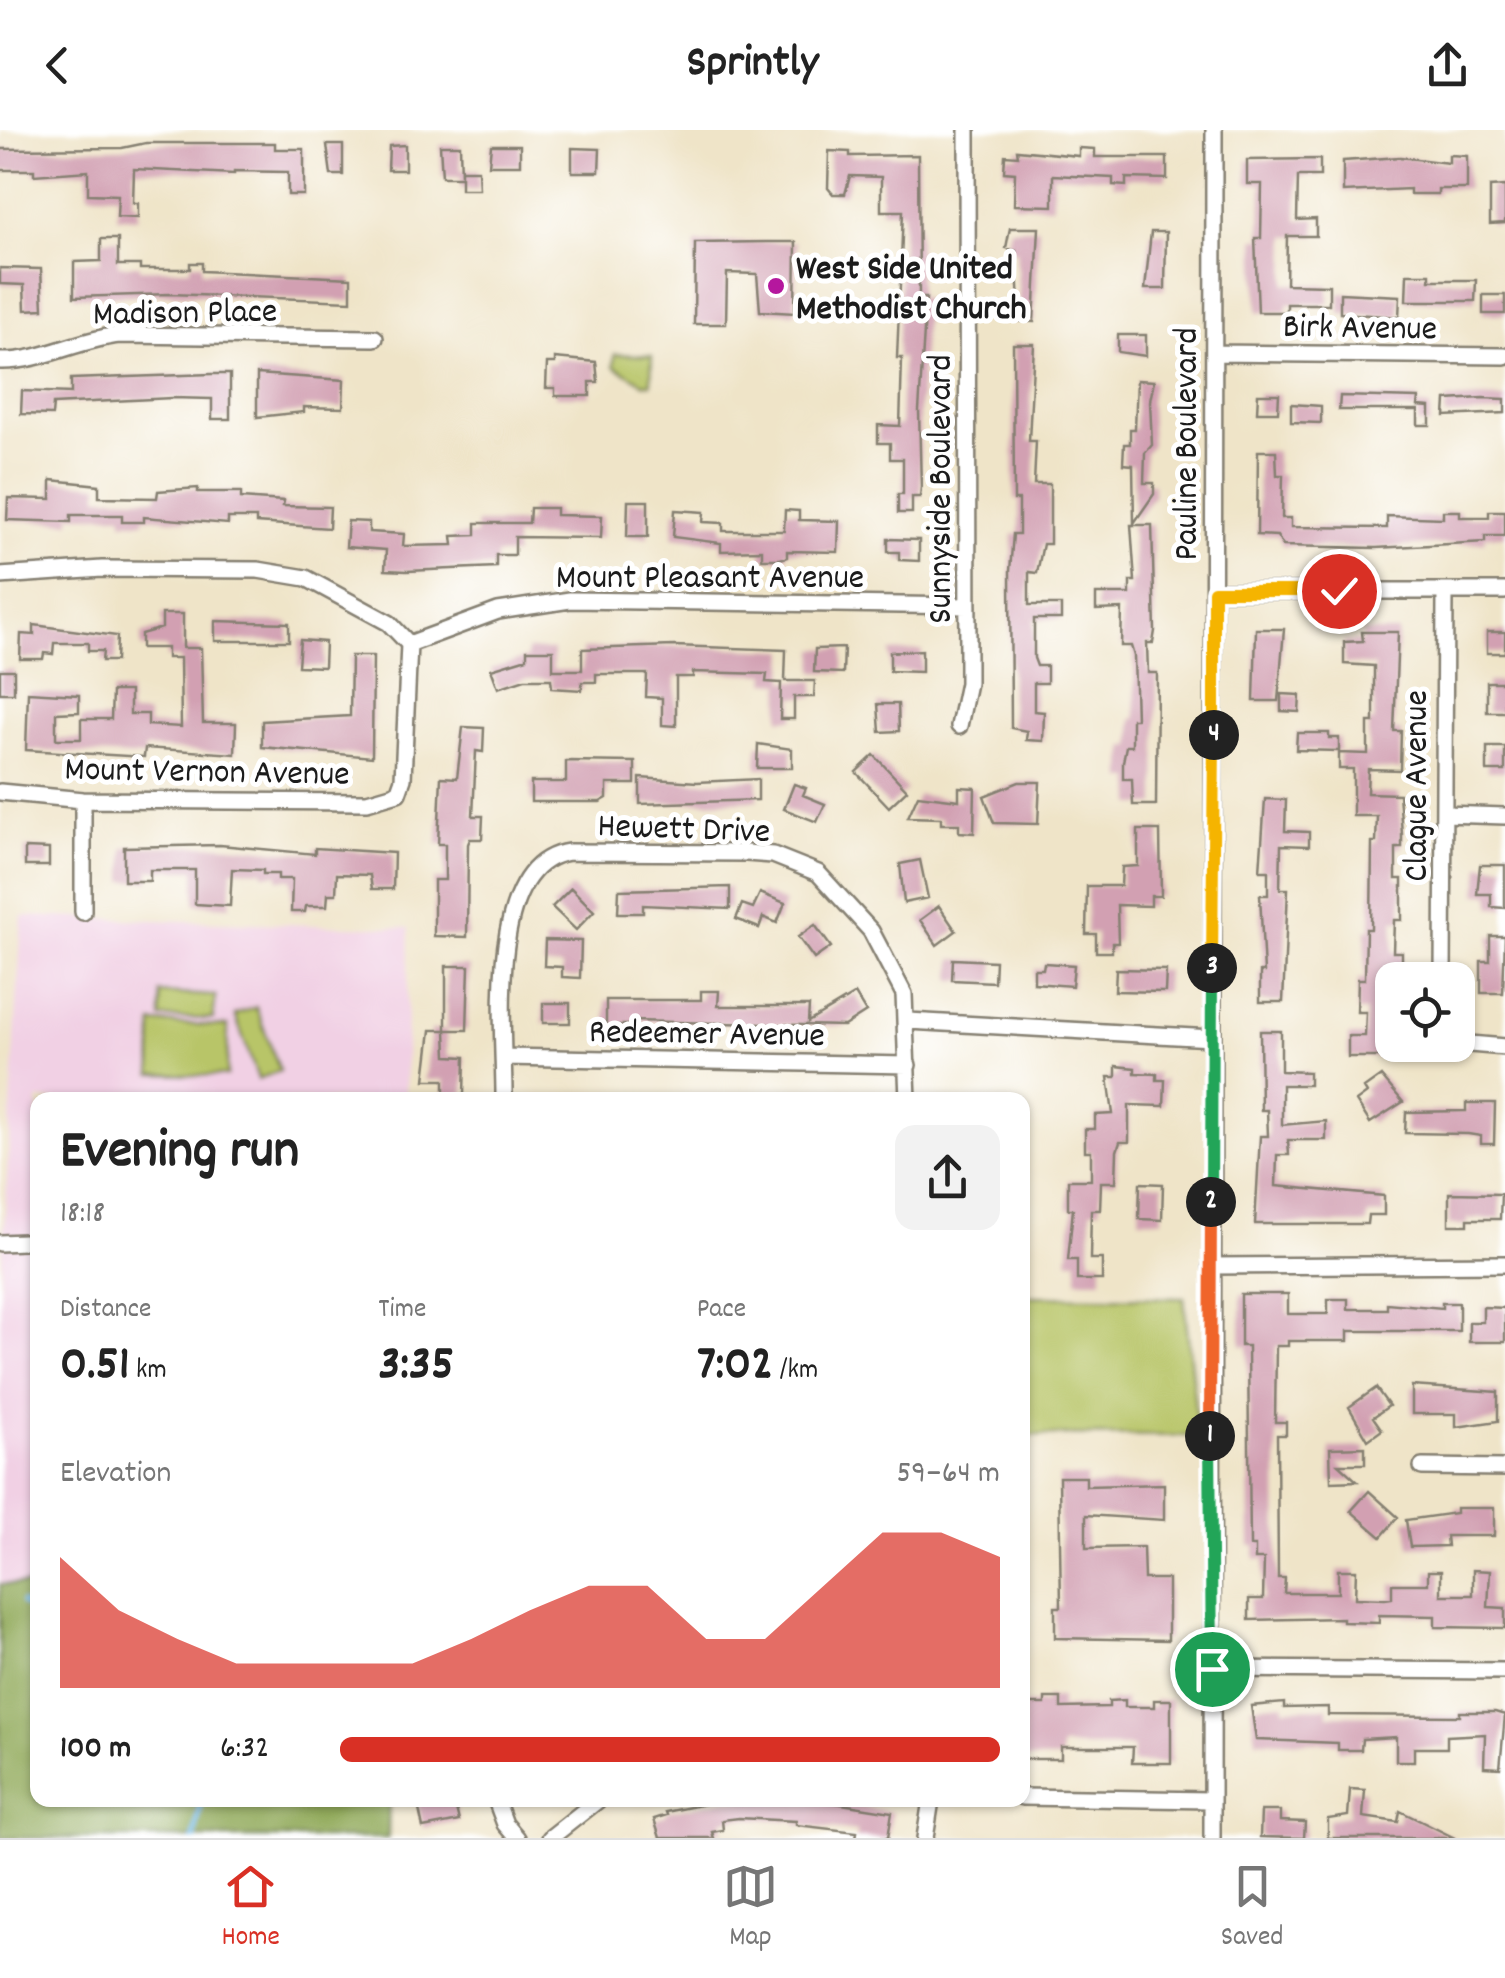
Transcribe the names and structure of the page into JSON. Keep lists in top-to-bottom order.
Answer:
{
  "streets": {
    "street": [
      "Madison Place",
      "Birk Avenue",
      "Pauline Boulevard",
      "Sunnyside Boulevard",
      "Mount Pleasant Avenue",
      "Mount Vernon Avenue",
      "Clague Avenue",
      "Hewett Drive",
      "Redeemer Avenue"
    ]
  },
  "crossings": [
    ["Birk Avenue", "Pauline Boulevard"],
    ["Sunnyside Boulevard", "Mount Pleasant Avenue"],
    ["Mount Pleasant Avenue", "Mount Vernon Avenue"],
    ["Hewett Drive", "Redeemer Avenue"]
  ],
  "places": ["West Side United Methodist Church"],
  "page": {
    "header": "Sprintly",
    "pins": [
      "4",
      "3",
      "2",
      "1"
    ],
    "heading": ["Evening run", "18:18"],
    "stats": [
      ["Distance", "0.51 km"],
      ["Time", "3:35"],
      ["Pace", "7:02 /km"]
    ],
    "chart": ["Elevation", "59–64 m"],
    "list": [
      {
        "name": "100 m",
        "note": "6:32"
      }
    ],
    "tabs": ["Home", "Map", "Saved"]
  }
}
